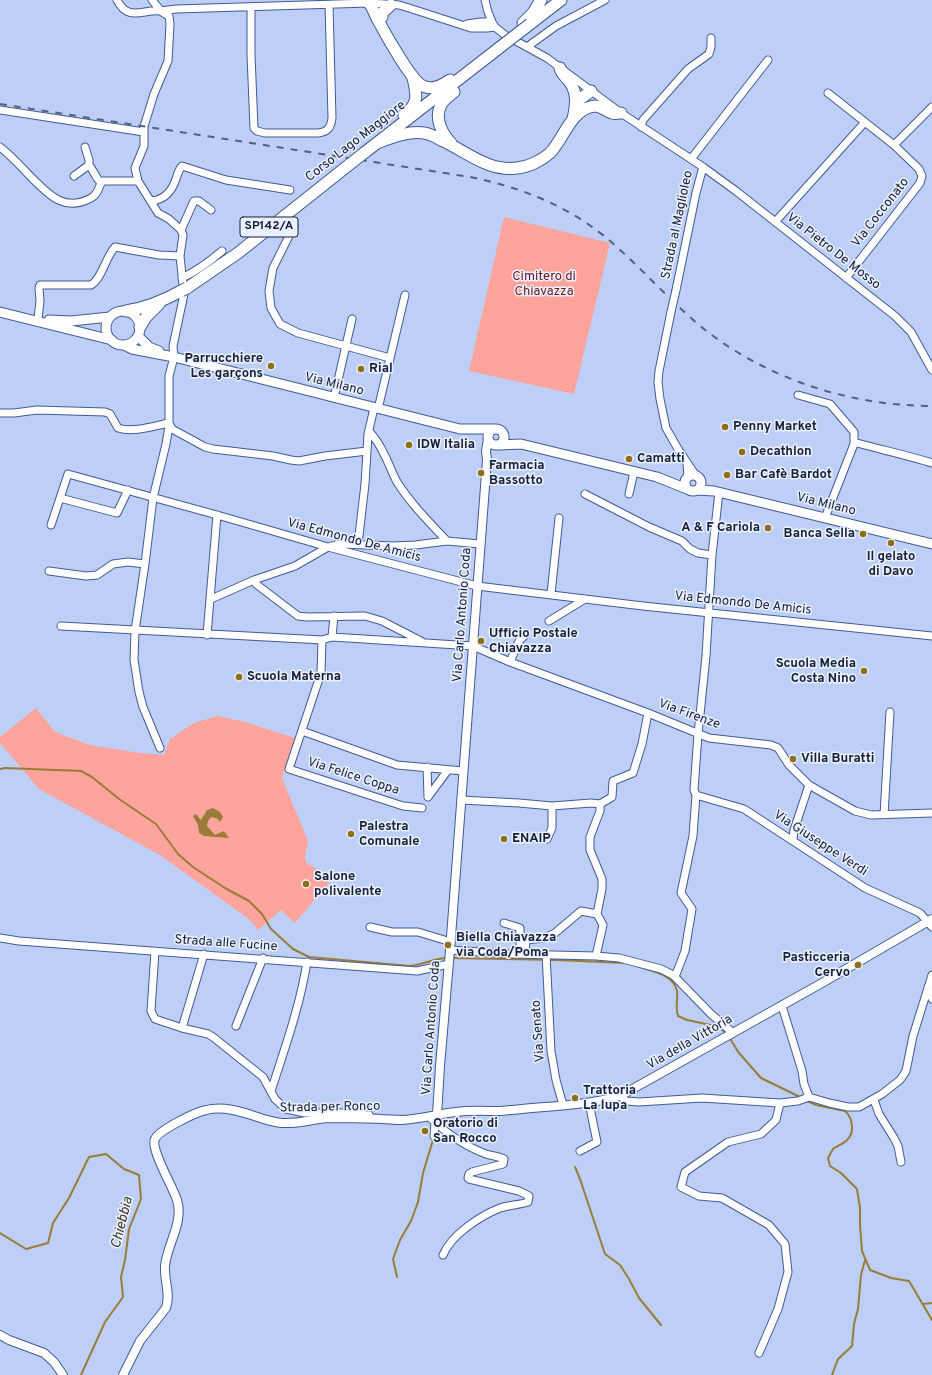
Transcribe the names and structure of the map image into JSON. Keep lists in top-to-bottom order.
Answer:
{
  "streets": {
    "highway": ["Corso Lago Maggiore", "SP142/A"],
    "main road": ["Via Milano"],
    "street": [
      "Via Cocconato",
      "Strada al Maglioleo",
      "Via Pietro De Mosso",
      "Via Edmondo De Amicis",
      "Via Carlo Antonio Coda",
      "Via Firenze",
      "Via Felice Coppa",
      "Via Giuseppe Verdi",
      "Strada alle Fucine",
      "Via Senato",
      "Via della Vittoria",
      "Strada per Ronco"
    ]
  },
  "crossings": [
    ["Corso Lago Maggiore", "Via Milano"],
    ["Via Cocconato", "Via Pietro De Mosso"],
    ["Strada al Maglioleo", "Via Pietro De Mosso"],
    ["Strada al Maglioleo", "Via Milano"],
    ["Via Milano", "Via Carlo Antonio Coda"],
    ["Via Edmondo De Amicis", "Via Carlo Antonio Coda"],
    ["Via Carlo Antonio Coda", "Via Firenze"],
    ["Via Carlo Antonio Coda", "Strada alle Fucine"],
    ["Via Carlo Antonio Coda", "Via della Vittoria"],
    ["Via Carlo Antonio Coda", "Strada per Ronco"],
    ["Via Giuseppe Verdi", "Via della Vittoria"],
    ["Via Senato", "Via della Vittoria"],
    ["Via della Vittoria", "Strada per Ronco"]
  ],
  "water": ["Chiebbia"],
  "parks": ["Cimitero di Chiavazza"],
  "places": [
    "Parrucchiere Les garçons",
    "Rial",
    "Penny Market",
    "IDW Italia",
    "Decathlon",
    "Camatti",
    "Farmacia Bassotto",
    "Bar Cafè Bardot",
    "A & F Cariola",
    "Banca Sella",
    "Il gelato di Davo",
    "Ufficio Postale Chiavazza",
    "Scuola Media Costa Nino",
    "Scuola Materna",
    "Villa Buratti",
    "Palestra Comunale",
    "ENAIP",
    "Salone polivalente",
    "Biella Chiavazza via Coda/Poma",
    "Pasticceria Cervo",
    "Trattoria La lupa",
    "Oratorio di San Rocco"
  ]
}
